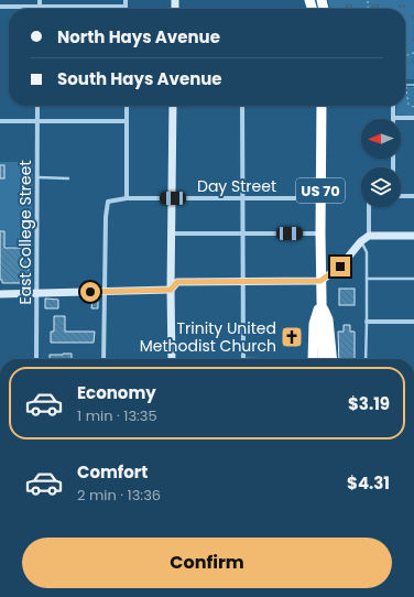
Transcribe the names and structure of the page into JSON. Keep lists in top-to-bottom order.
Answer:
{
  "streets": {
    "highway": ["US 70"],
    "street": ["Day Street", "East College Street"]
  },
  "crossings": [
    ["Day Street", "US 70"]
  ],
  "places": {
    "church": ["Trinity United Methodist Church"]
  },
  "north": "left",
  "page": {
    "banner": ["North Hays Avenue", "South Hays Avenue"],
    "list": [
      {
        "name": "Economy",
        "note": "1 min · 13:35",
        "value": "$3.19"
      },
      {
        "name": "Comfort",
        "note": "2 min · 13:36",
        "value": "$4.31"
      }
    ],
    "buttons": "Confirm"
  }
}
